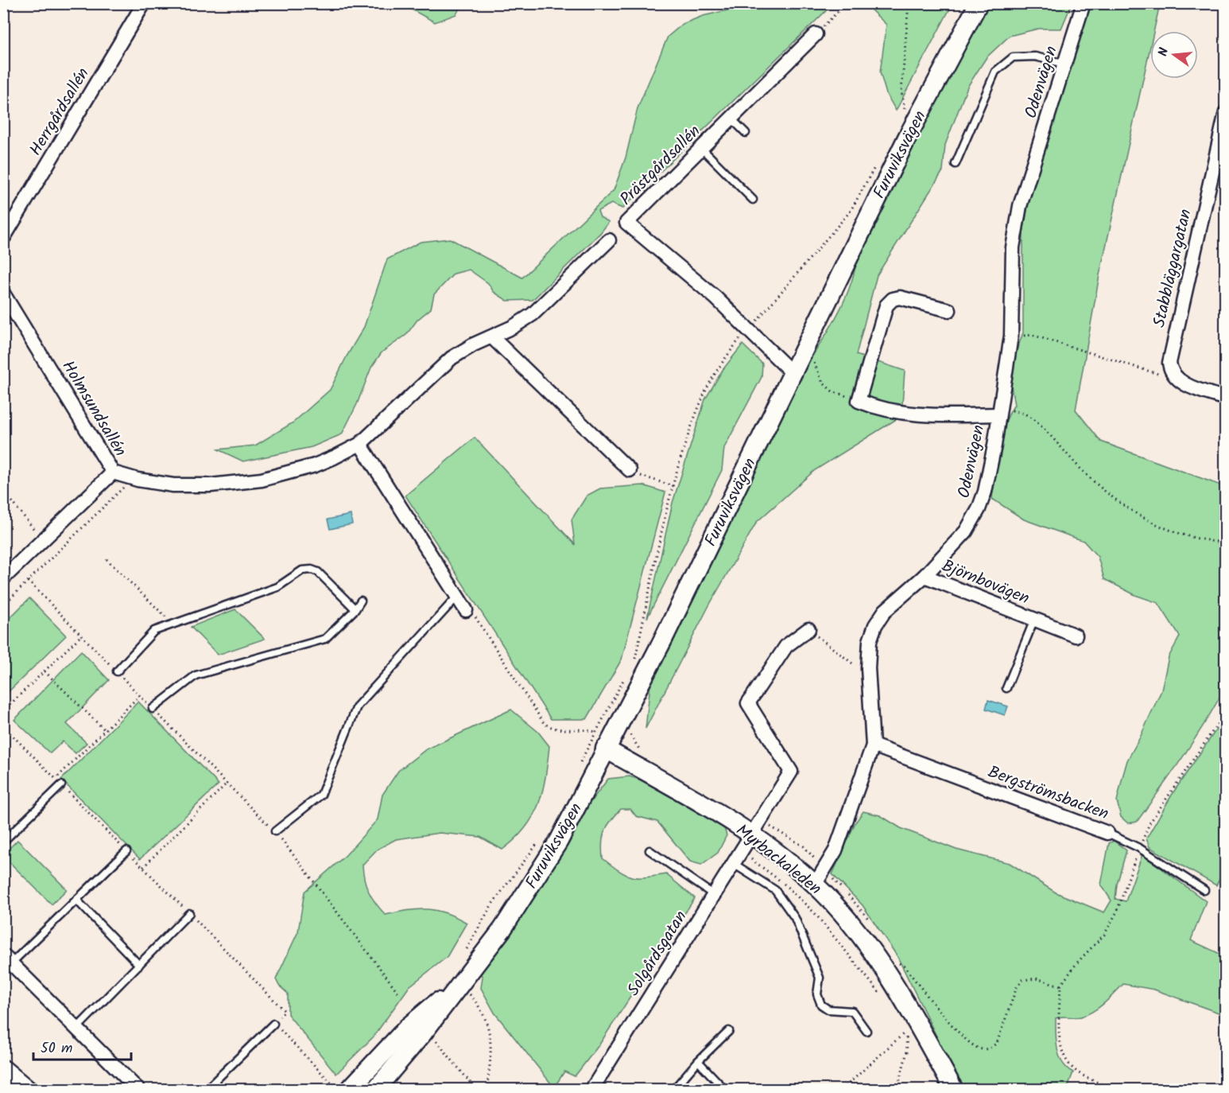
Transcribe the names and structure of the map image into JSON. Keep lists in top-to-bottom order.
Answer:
{
  "streets": {
    "main road": ["Furuviksvägen", "Myrbackaleden"],
    "street": [
      "Odenvägen",
      "Herrgårdsallén",
      "Prästgårdsallén",
      "Stabbläggargatan",
      "Holmsundsallén",
      "Björnbovägen",
      "Bergströmsbacken",
      "Solgårdsgatan"
    ]
  },
  "crossings": [
    ["Odenvägen", "Björnbovägen"],
    ["Odenvägen", "Bergströmsbacken"],
    ["Odenvägen", "Myrbackaleden"],
    ["Furuviksvägen", "Prästgårdsallén"],
    ["Furuviksvägen", "Myrbackaleden"],
    ["Myrbackaleden", "Solgårdsgatan"]
  ],
  "scale_bar": "50 m",
  "north": "left"
}
